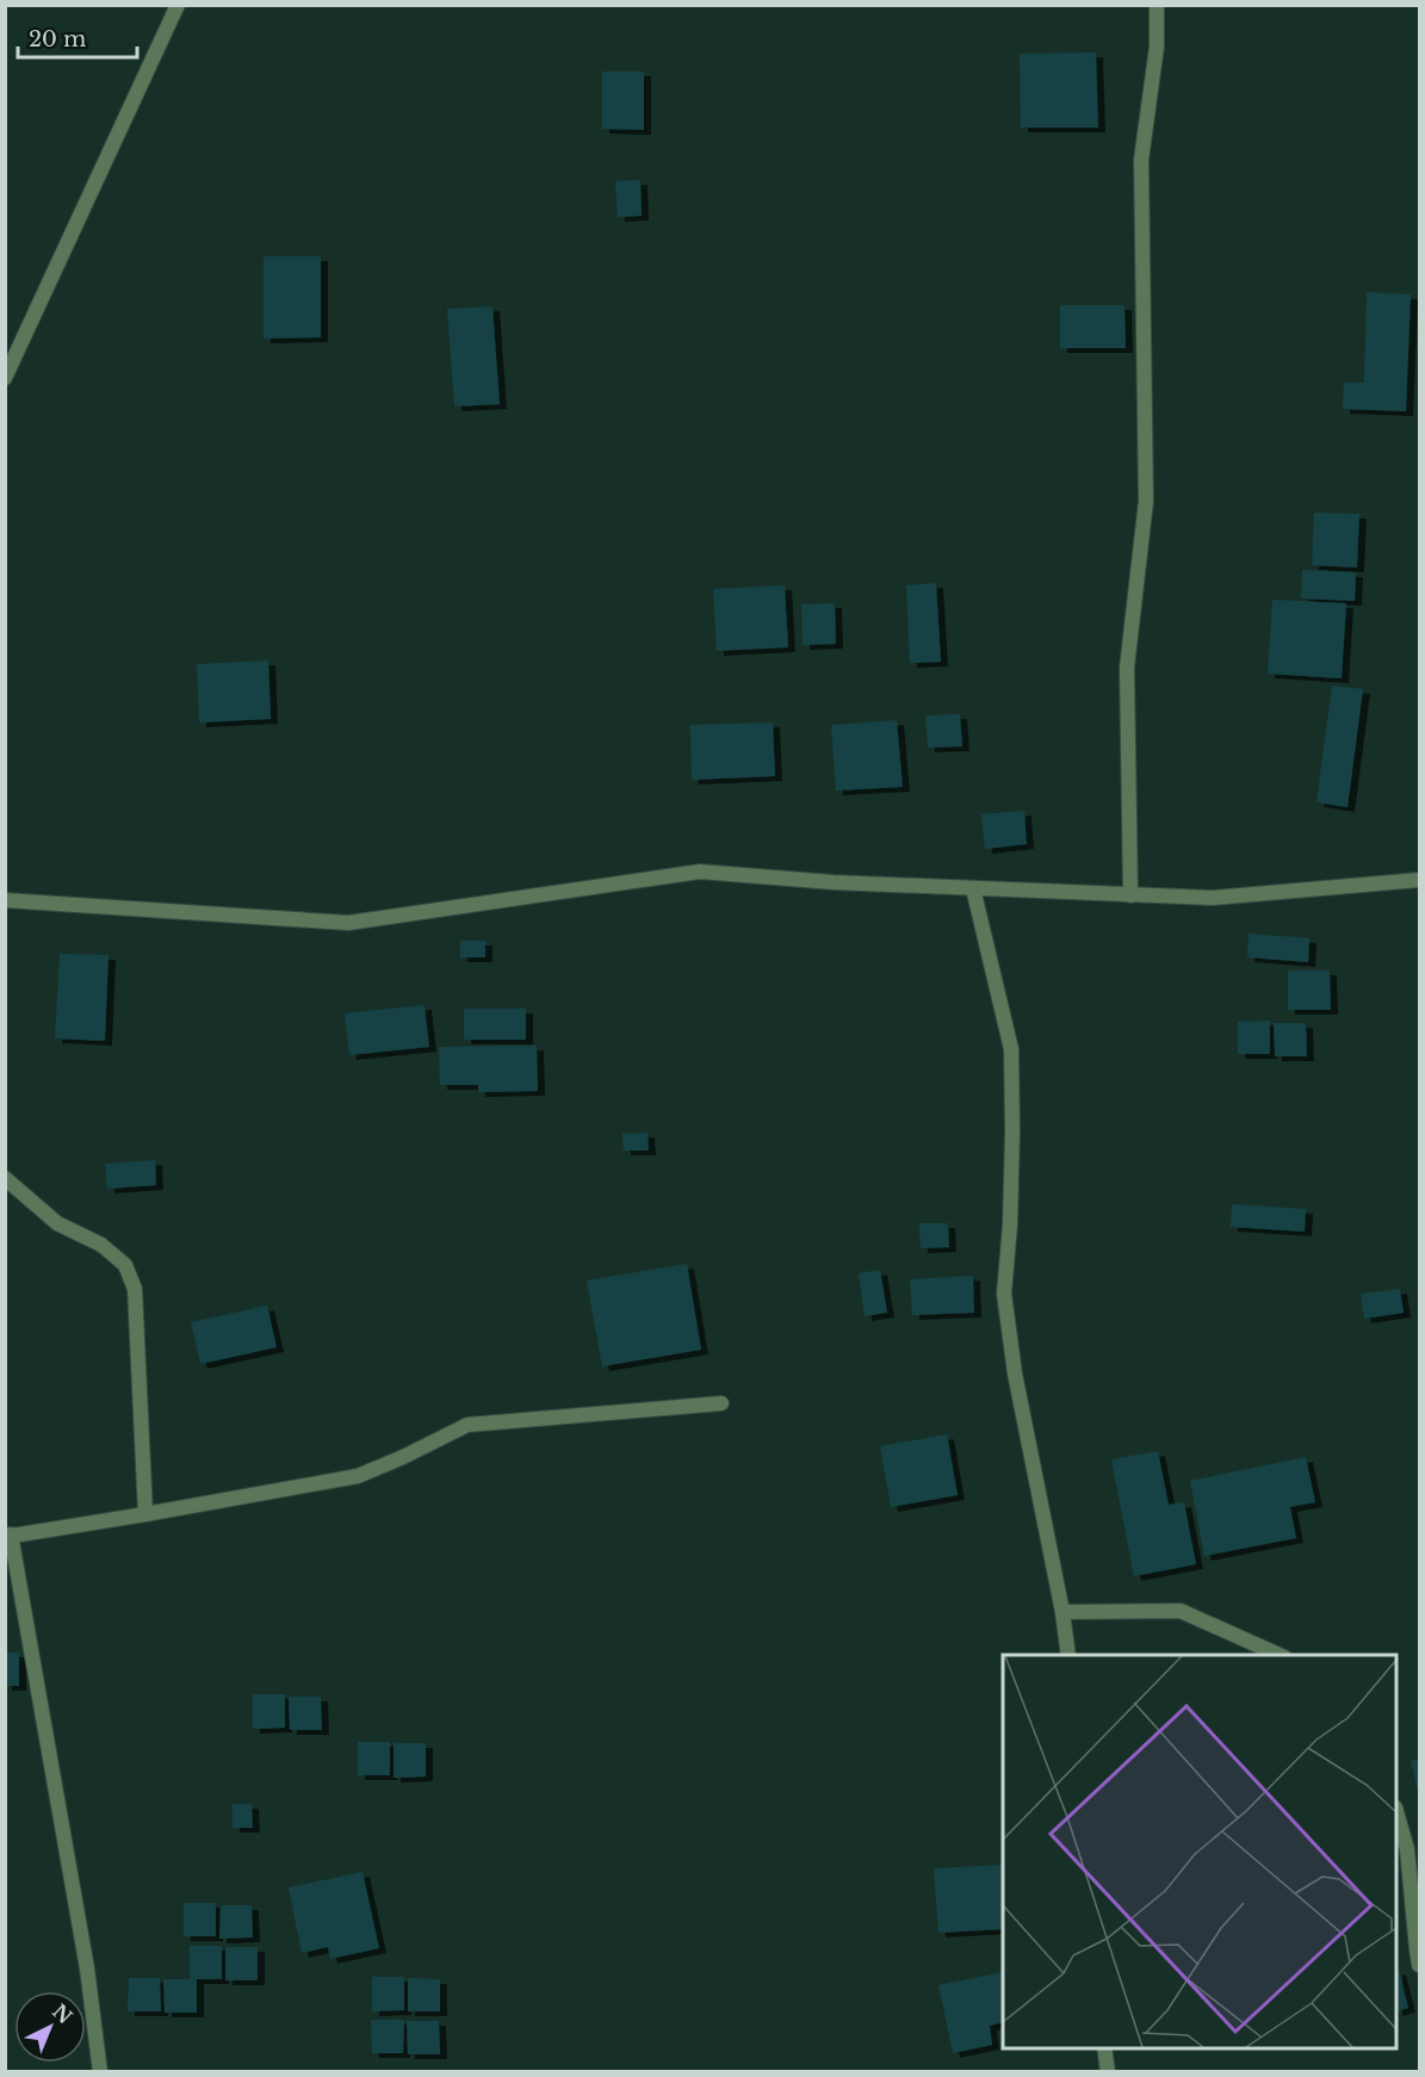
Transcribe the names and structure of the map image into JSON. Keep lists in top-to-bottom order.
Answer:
{
  "scale_bar": "20 m",
  "north": "top right"
}
